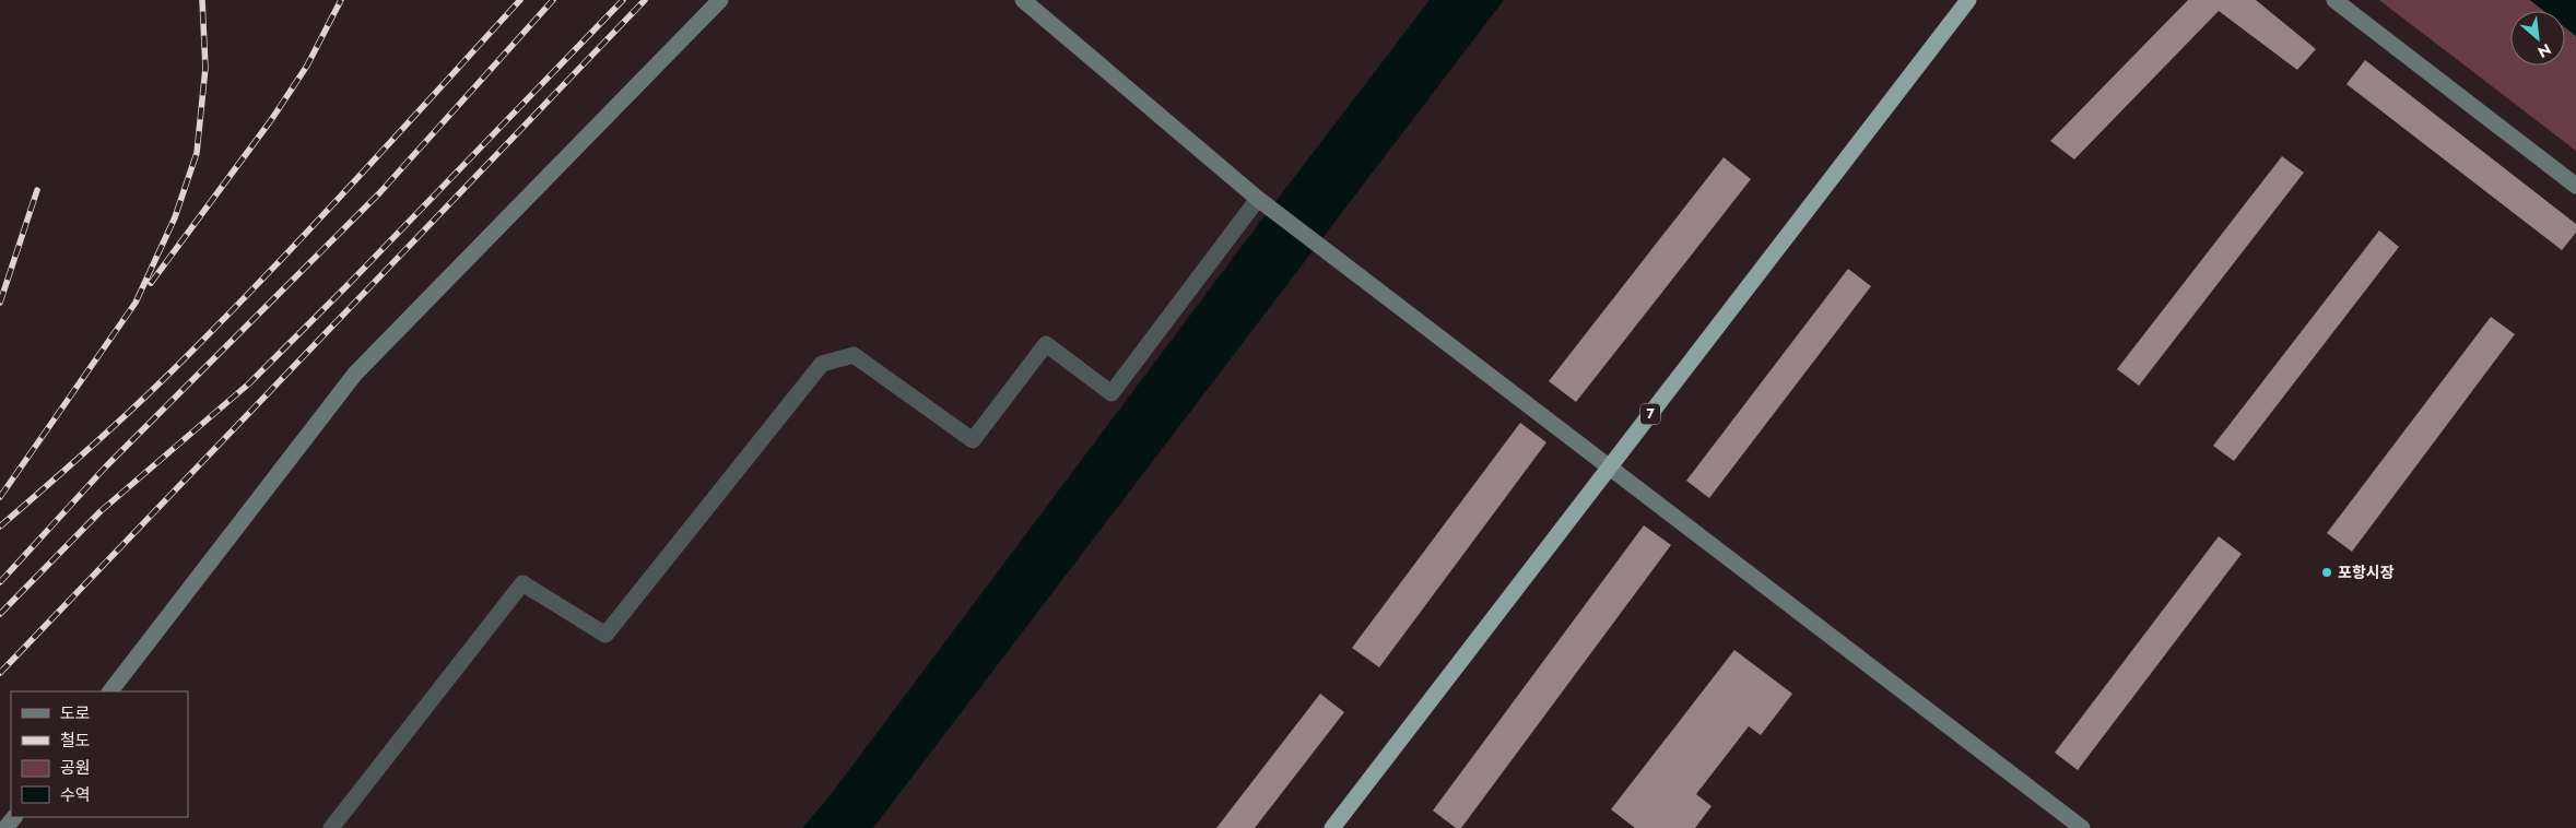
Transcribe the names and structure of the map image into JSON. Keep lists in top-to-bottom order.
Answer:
{
  "streets": {
    "highway": ["7"]
  },
  "places": ["포항시장"],
  "legend": [
    "도로",
    "철도",
    "공원",
    "수역"
  ],
  "north": "bottom right"
}
